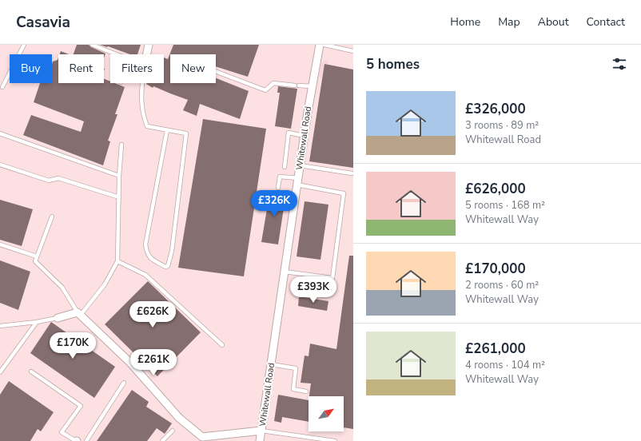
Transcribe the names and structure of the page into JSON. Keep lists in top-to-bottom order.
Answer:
{
  "streets": {
    "street": ["Whitewall Road"]
  },
  "north": "top right",
  "page": {
    "header": "Casavia",
    "nav": [
      "Home",
      "Map",
      "About",
      "Contact"
    ],
    "heading": "5 homes",
    "chip": [
      "Buy",
      "Rent",
      "Filters",
      "New"
    ],
    "list": [
      {
        "name": "£326,000",
        "note": "3 rooms · 89 m² · Whitewall Road"
      },
      {
        "name": "£626,000",
        "note": "5 rooms · 168 m² · Whitewall Way"
      },
      {
        "name": "£170,000",
        "note": "2 rooms · 60 m² · Whitewall Way"
      },
      {
        "name": "£261,000",
        "note": "4 rooms · 104 m² · Whitewall Way"
      }
    ],
    "price": [
      "£326K",
      "£393K",
      "£626K",
      "£170K",
      "£261K"
    ]
  }
}
